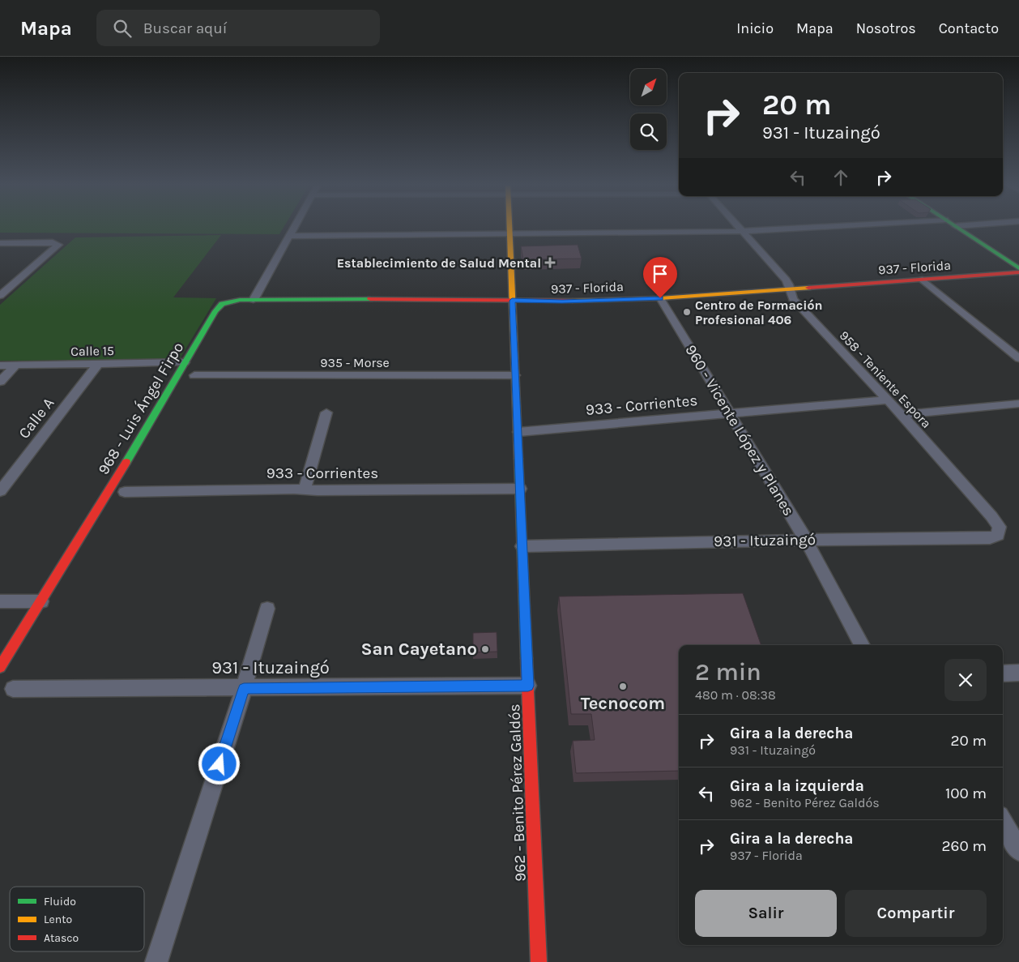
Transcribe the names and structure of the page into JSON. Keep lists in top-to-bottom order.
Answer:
{
  "streets": {
    "street": [
      "937 - Florida",
      "Calle 15",
      "935 - Morse",
      "958 - Teniente Espora",
      "933 - Corrientes",
      "968 - Luis Ángel Firpo",
      "Calle A",
      "960 - Vicente López y Planes",
      "931 - Ituzaingó",
      "962 - Benito Pérez Galdós"
    ]
  },
  "crossings": [
    ["937 - Florida", "958 - Teniente Espora"],
    ["937 - Florida", "968 - Luis Ángel Firpo"],
    ["937 - Florida", "960 - Vicente López y Planes"],
    ["937 - Florida", "962 - Benito Pérez Galdós"],
    ["Calle 15", "968 - Luis Ángel Firpo"],
    ["Calle 15", "Calle A"],
    ["935 - Morse", "962 - Benito Pérez Galdós"],
    ["958 - Teniente Espora", "933 - Corrientes"],
    ["958 - Teniente Espora", "931 - Ituzaingó"],
    ["933 - Corrientes", "960 - Vicente López y Planes"],
    ["933 - Corrientes", "962 - Benito Pérez Galdós"],
    ["960 - Vicente López y Planes", "931 - Ituzaingó"],
    ["931 - Ituzaingó", "962 - Benito Pérez Galdós"]
  ],
  "places": {
    "health": ["Establecimiento de Salud Mental"],
    "other": ["Centro de Formación Profesional 406", "San Cayetano", "Tecnocom"]
  },
  "legend": ["Fluido", "Lento", "Atasco"],
  "north": "top right",
  "page": {
    "header": "Mapa",
    "search": "Buscar aquí",
    "nav": [
      "Inicio",
      "Mapa",
      "Nosotros",
      "Contacto"
    ],
    "turn": ["20 m", "931 - Ituzaingó"],
    "heading": ["2 min", "480 m · 08:38"],
    "list": [
      {
        "name": "Gira a la derecha",
        "note": "931 - Ituzaingó",
        "value": "20 m"
      },
      {
        "name": "Gira a la izquierda",
        "note": "962 - Benito Pérez Galdós",
        "value": "100 m"
      },
      {
        "name": "Gira a la derecha",
        "note": "937 - Florida",
        "value": "260 m"
      }
    ],
    "buttons": ["Salir", "Compartir"]
  }
}
